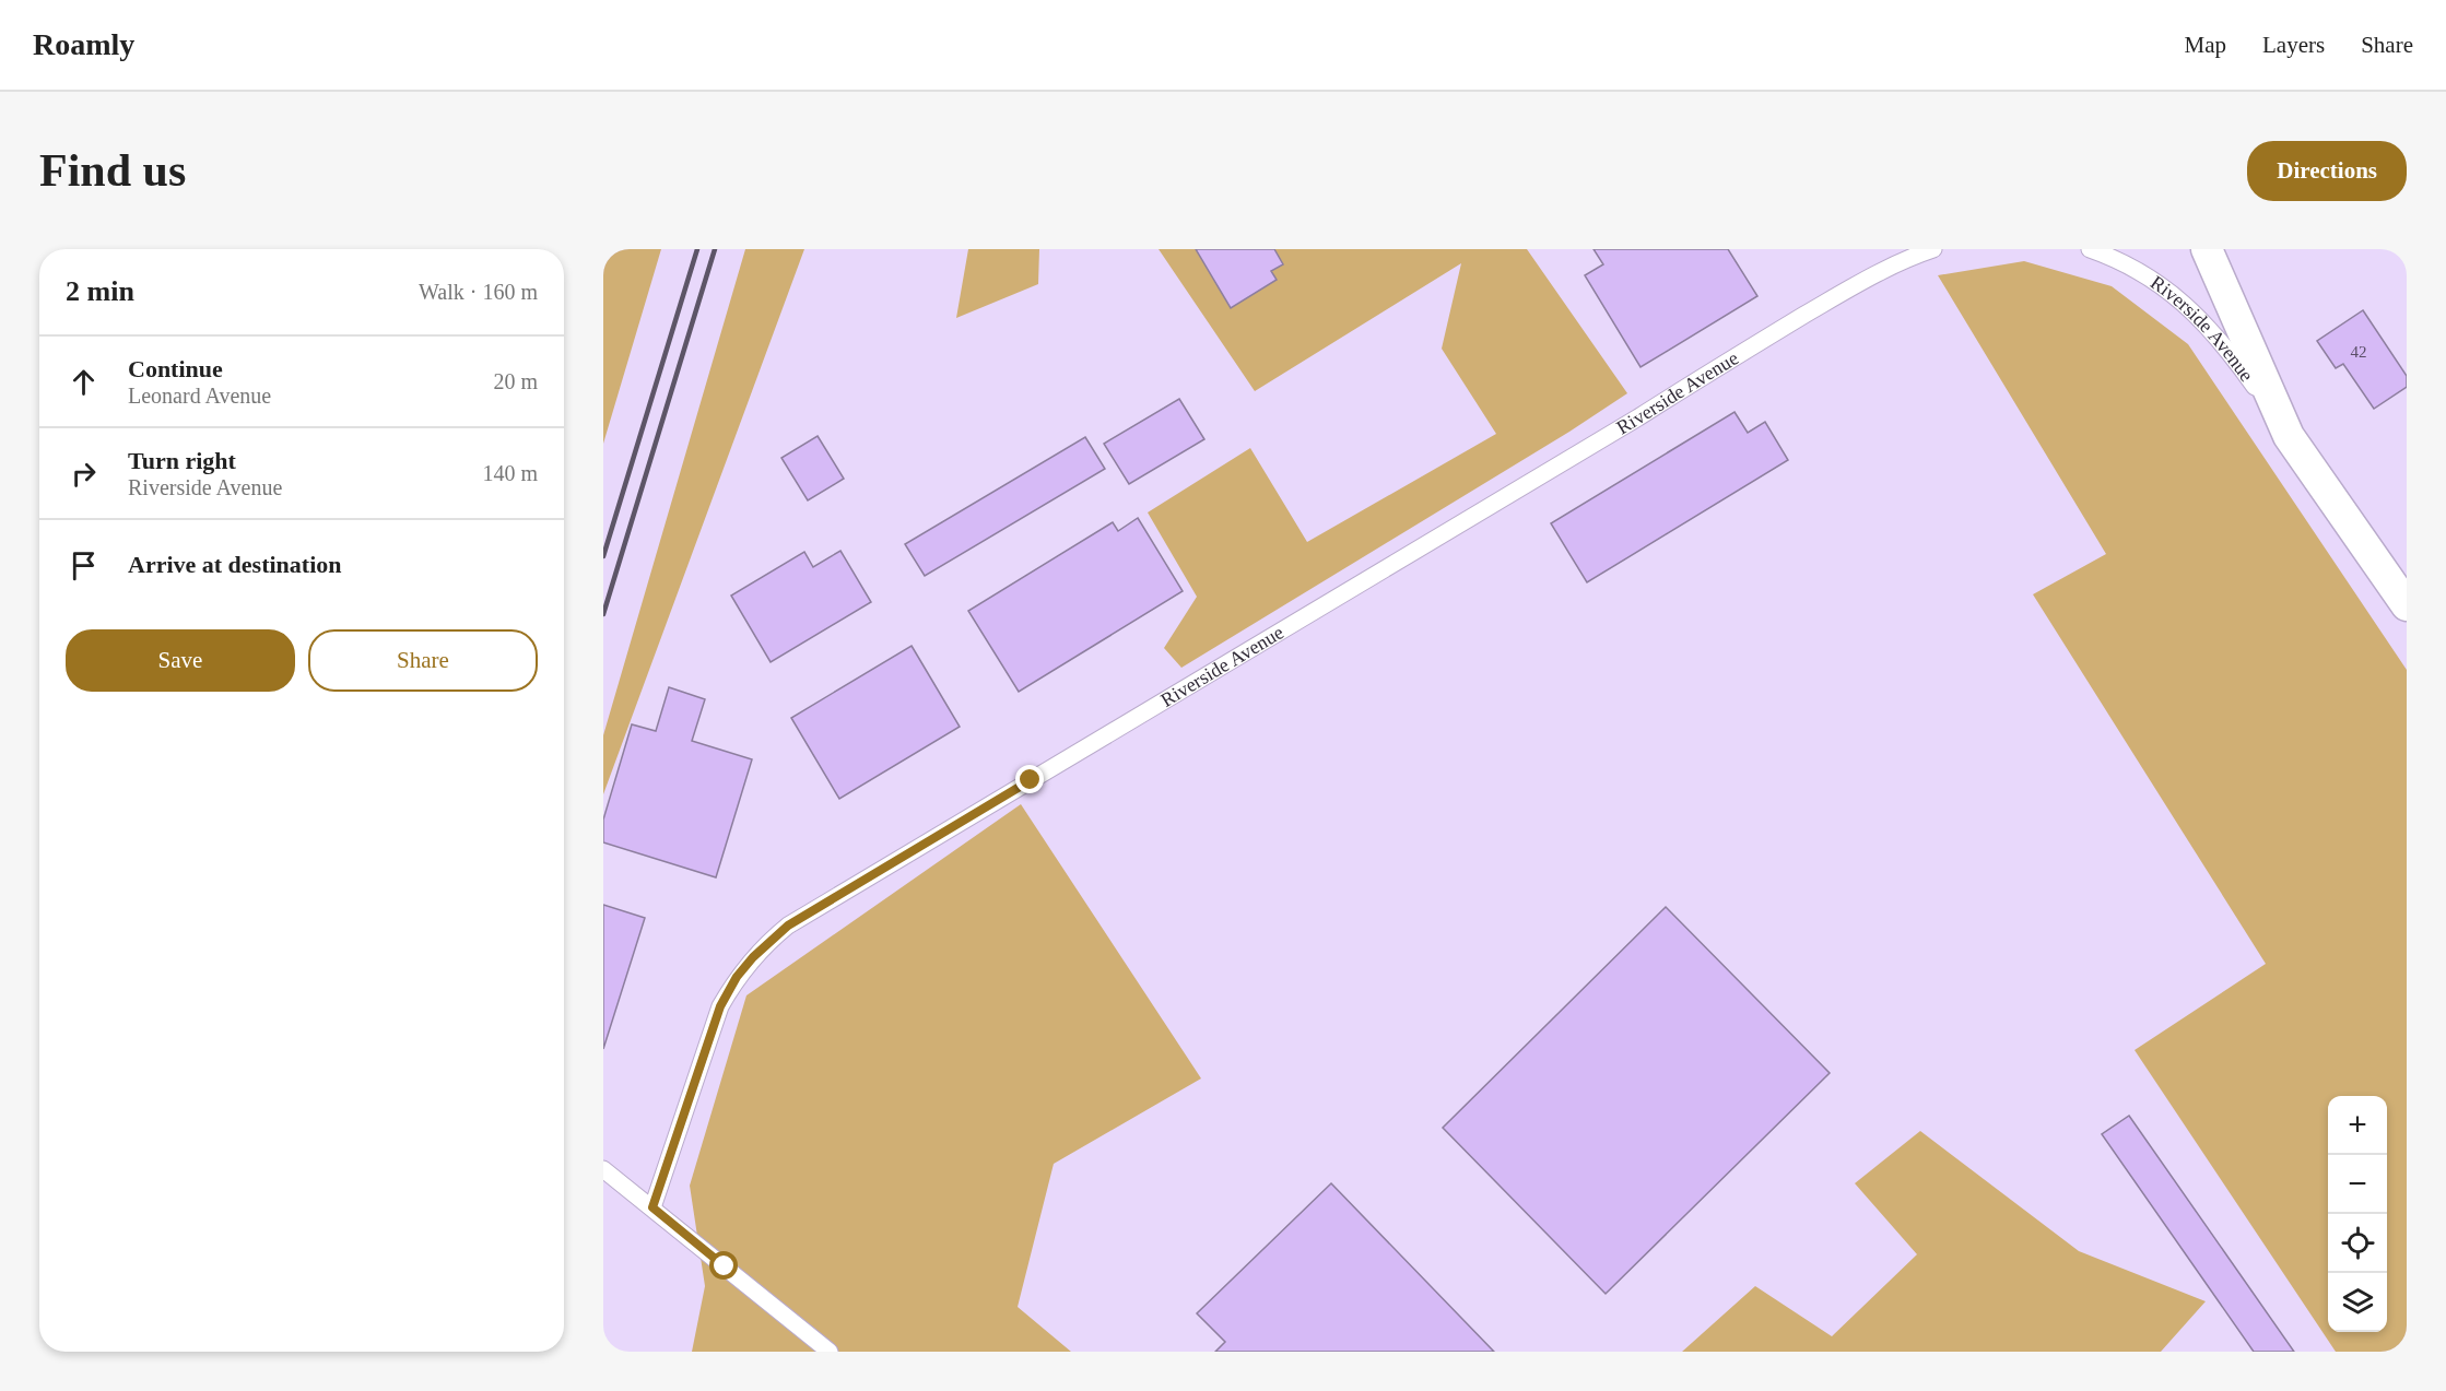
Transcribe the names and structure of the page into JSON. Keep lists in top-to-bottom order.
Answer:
{
  "streets": {
    "street": ["Riverside Avenue"]
  },
  "house_numbers": ["42"],
  "page": {
    "header": "Roamly",
    "nav": ["Map", "Layers", "Share"],
    "buttons": [
      "Directions",
      ["Save", "Share"]
    ],
    "title": "Find us",
    "heading": ["2 min", "Walk · 160 m"],
    "list": [
      ["Continue", "Leonard Avenue", "20 m"],
      ["Turn right", "Riverside Avenue", "140 m"],
      "Arrive at destination"
    ],
    "map_buttons": ["+", "−"]
  }
}
